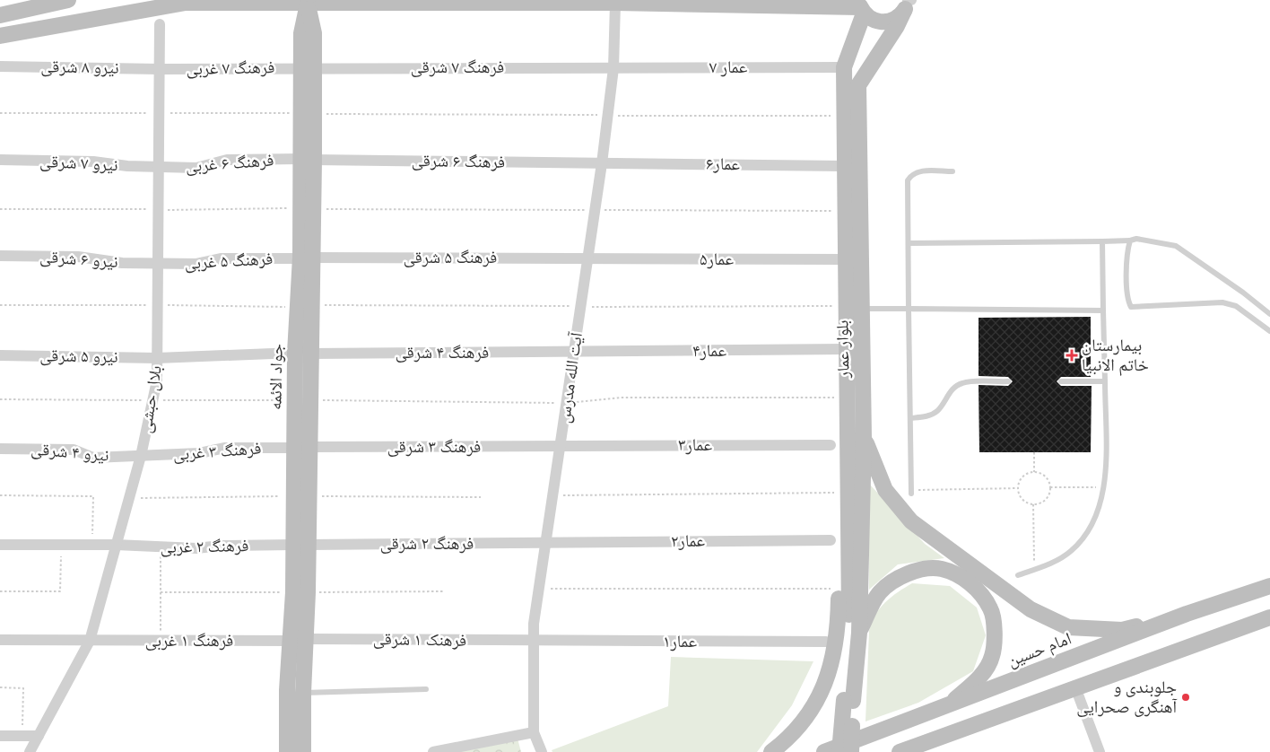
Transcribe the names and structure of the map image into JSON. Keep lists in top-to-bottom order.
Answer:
{
  "streets": {
    "main road": ["بلوار عمار", "جواد الائمه", "امام حسین"],
    "street": [
      "نیرو ۸ شرقی",
      "فرهنگ ۷ شرقی",
      "عمار ۷",
      "فرهنگ ۷ غربی",
      "فرهنگ ۶ شرقی",
      "نیرو ۷ شرقی",
      "فرهنگ ۶ غربی",
      "عمار۶",
      "فرهنگ ۵ شرقی",
      "نیرو ۶ شرقی",
      "عمار۵",
      "فرهنگ ۵ غربی",
      "عمار۴",
      "فرهنگ ۴ شرقی",
      "نیرو ۵ شرقی",
      "آیت الله مدرس",
      "بلال حبشی",
      "عمار۳",
      "فرهنگ ۳ شرقی",
      "فرهنگ ۳ غربی",
      "نیرو ۴ شرقی",
      "عمار۲",
      "فرهنگ ۲ شرقی",
      "فرهنگ ۲ غربی",
      "فرهنک ۱ شرقی",
      "فرهنگ ۱ غربی",
      "عمار۱"
    ]
  },
  "crossings": [
    ["نیرو ۸ شرقی", "فرهنگ ۷ غربی"],
    ["نیرو ۸ شرقی", "بلال حبشی"],
    ["فرهنگ ۷ شرقی", "عمار ۷"],
    ["فرهنگ ۷ شرقی", "فرهنگ ۷ غربی"],
    ["فرهنگ ۷ شرقی", "جواد الائمه"],
    ["فرهنگ ۷ شرقی", "آیت الله مدرس"],
    ["عمار ۷", "بلوار عمار"],
    ["عمار ۷", "آیت الله مدرس"],
    ["فرهنگ ۷ غربی", "جواد الائمه"],
    ["فرهنگ ۷ غربی", "بلال حبشی"],
    ["فرهنگ ۶ شرقی", "فرهنگ ۶ غربی"],
    ["فرهنگ ۶ شرقی", "عمار۶"],
    ["فرهنگ ۶ شرقی", "جواد الائمه"],
    ["فرهنگ ۶ شرقی", "آیت الله مدرس"],
    ["نیرو ۷ شرقی", "فرهنگ ۶ غربی"],
    ["نیرو ۷ شرقی", "بلال حبشی"],
    ["فرهنگ ۶ غربی", "جواد الائمه"],
    ["فرهنگ ۶ غربی", "بلال حبشی"],
    ["عمار۶", "بلوار عمار"],
    ["عمار۶", "آیت الله مدرس"],
    ["فرهنگ ۵ شرقی", "عمار۵"],
    ["فرهنگ ۵ شرقی", "فرهنگ ۵ غربی"],
    ["فرهنگ ۵ شرقی", "جواد الائمه"],
    ["فرهنگ ۵ شرقی", "آیت الله مدرس"],
    ["نیرو ۶ شرقی", "فرهنگ ۵ غربی"],
    ["نیرو ۶ شرقی", "بلال حبشی"],
    ["عمار۵", "بلوار عمار"],
    ["عمار۵", "آیت الله مدرس"],
    ["فرهنگ ۵ غربی", "جواد الائمه"],
    ["فرهنگ ۵ غربی", "بلال حبشی"],
    ["بلوار عمار", "عمار۴"],
    ["عمار۴", "فرهنگ ۴ شرقی"],
    ["عمار۴", "آیت الله مدرس"],
    ["فرهنگ ۴ شرقی", "جواد الائمه"],
    ["فرهنگ ۴ شرقی", "آیت الله مدرس"],
    ["نیرو ۵ شرقی", "جواد الائمه"],
    ["نیرو ۵ شرقی", "بلال حبشی"],
    ["جواد الائمه", "فرهنگ ۳ شرقی"],
    ["جواد الائمه", "فرهنگ ۳ غربی"],
    ["جواد الائمه", "فرهنگ ۲ شرقی"],
    ["جواد الائمه", "فرهنگ ۲ غربی"],
    ["جواد الائمه", "فرهنک ۱ شرقی"],
    ["جواد الائمه", "فرهنگ ۱ غربی"],
    ["آیت الله مدرس", "عمار۳"],
    ["آیت الله مدرس", "فرهنگ ۳ شرقی"],
    ["آیت الله مدرس", "عمار۲"],
    ["آیت الله مدرس", "فرهنگ ۲ شرقی"],
    ["آیت الله مدرس", "فرهنک ۱ شرقی"],
    ["آیت الله مدرس", "عمار۱"],
    ["بلال حبشی", "فرهنگ ۳ غربی"],
    ["بلال حبشی", "نیرو ۴ شرقی"],
    ["بلال حبشی", "فرهنگ ۲ غربی"],
    ["بلال حبشی", "فرهنگ ۱ غربی"],
    ["عمار۳", "فرهنگ ۳ شرقی"],
    ["فرهنگ ۳ شرقی", "فرهنگ ۳ غربی"],
    ["فرهنگ ۳ غربی", "نیرو ۴ شرقی"],
    ["عمار۲", "فرهنگ ۲ شرقی"],
    ["فرهنگ ۲ شرقی", "فرهنگ ۲ غربی"],
    ["فرهنک ۱ شرقی", "عمار۱"]
  ],
  "places": {
    "health": ["بیمارستان خاتم الانبیا"],
    "other": ["جلوبندی و آهنگری صحرایی"]
  }
}
